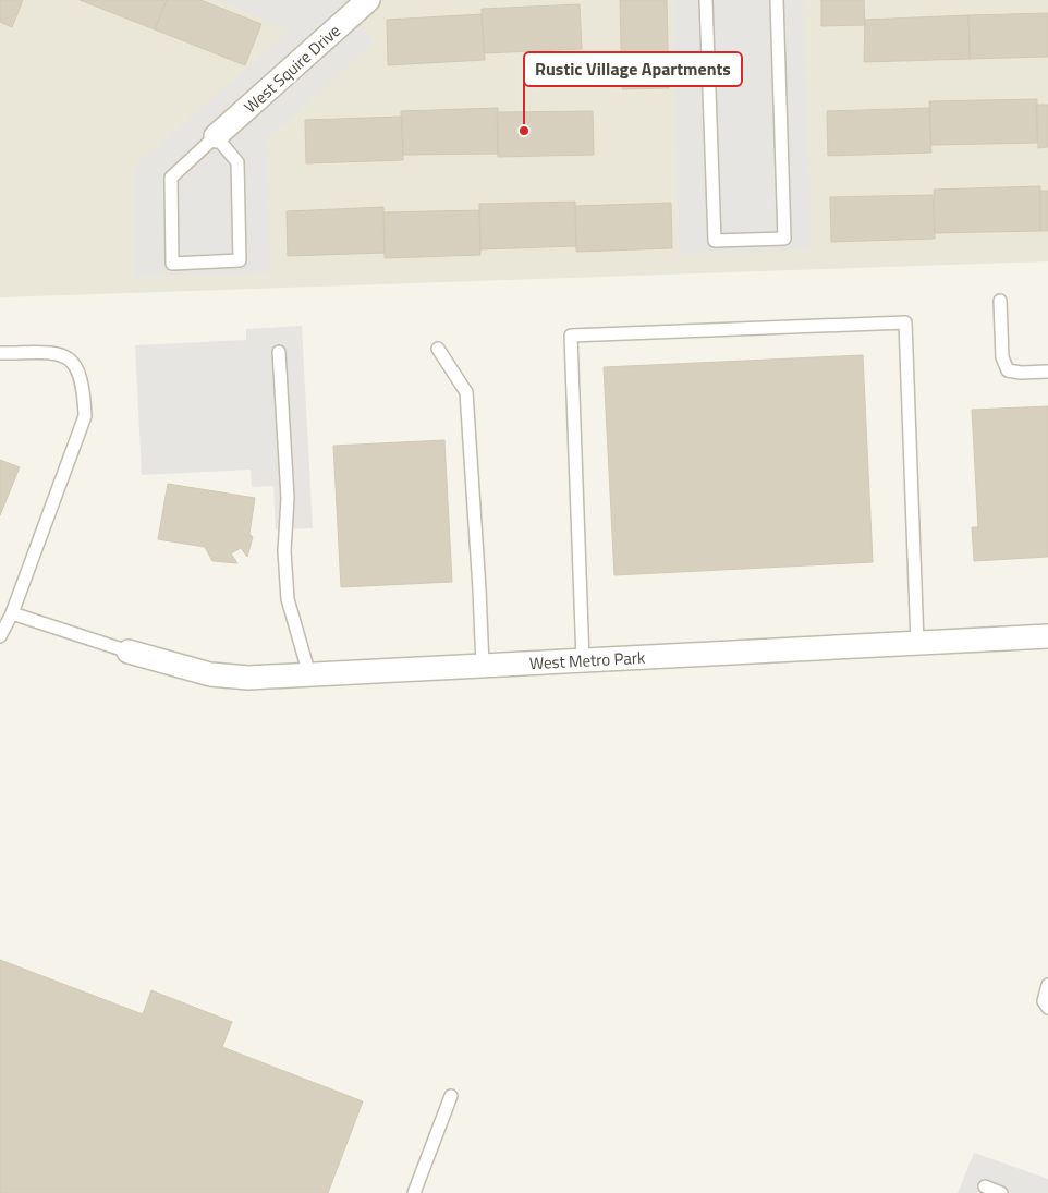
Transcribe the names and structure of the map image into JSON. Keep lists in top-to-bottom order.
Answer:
{
  "streets": {
    "street": ["West Squire Drive", "West Metro Park"]
  },
  "places": ["Rustic Village Apartments"]
}
